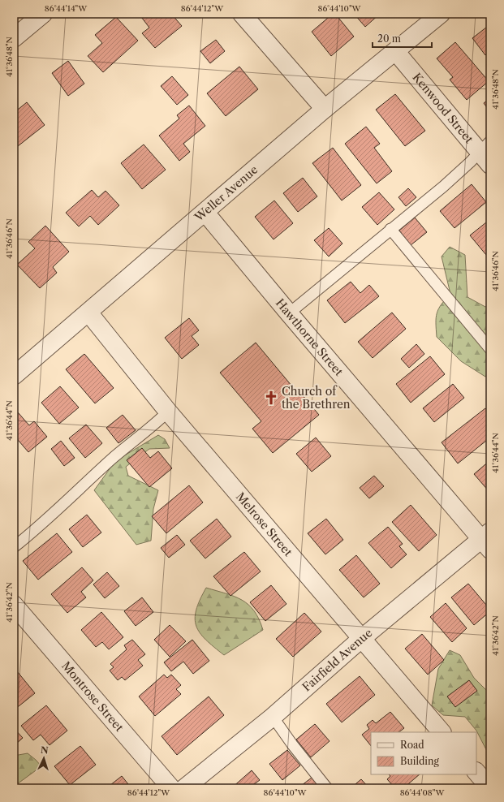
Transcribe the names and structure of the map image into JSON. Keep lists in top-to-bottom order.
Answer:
{
  "streets": {
    "street": [
      "Kenwood Street",
      "Weller Avenue",
      "Hawthorne Street",
      "Melrose Street",
      "Fairfield Avenue",
      "Montrose Street"
    ]
  },
  "crossings": [
    ["Kenwood Street", "Weller Avenue"],
    ["Weller Avenue", "Hawthorne Street"],
    ["Weller Avenue", "Melrose Street"],
    ["Hawthorne Street", "Fairfield Avenue"],
    ["Melrose Street", "Fairfield Avenue"]
  ],
  "places": {
    "church": ["Church of the Brethren"]
  },
  "legend": ["Road", "Building"],
  "scale_bar": "20 m",
  "north": "top",
  "coordinates": [
    "86°44'14\"W",
    "86°44'12\"W",
    "86°44'10\"W",
    "41°36'48\"N",
    "41°36'46\"N",
    "41°36'44\"N",
    "41°36'42\"N",
    "86°44'08\"W"
  ]
}
